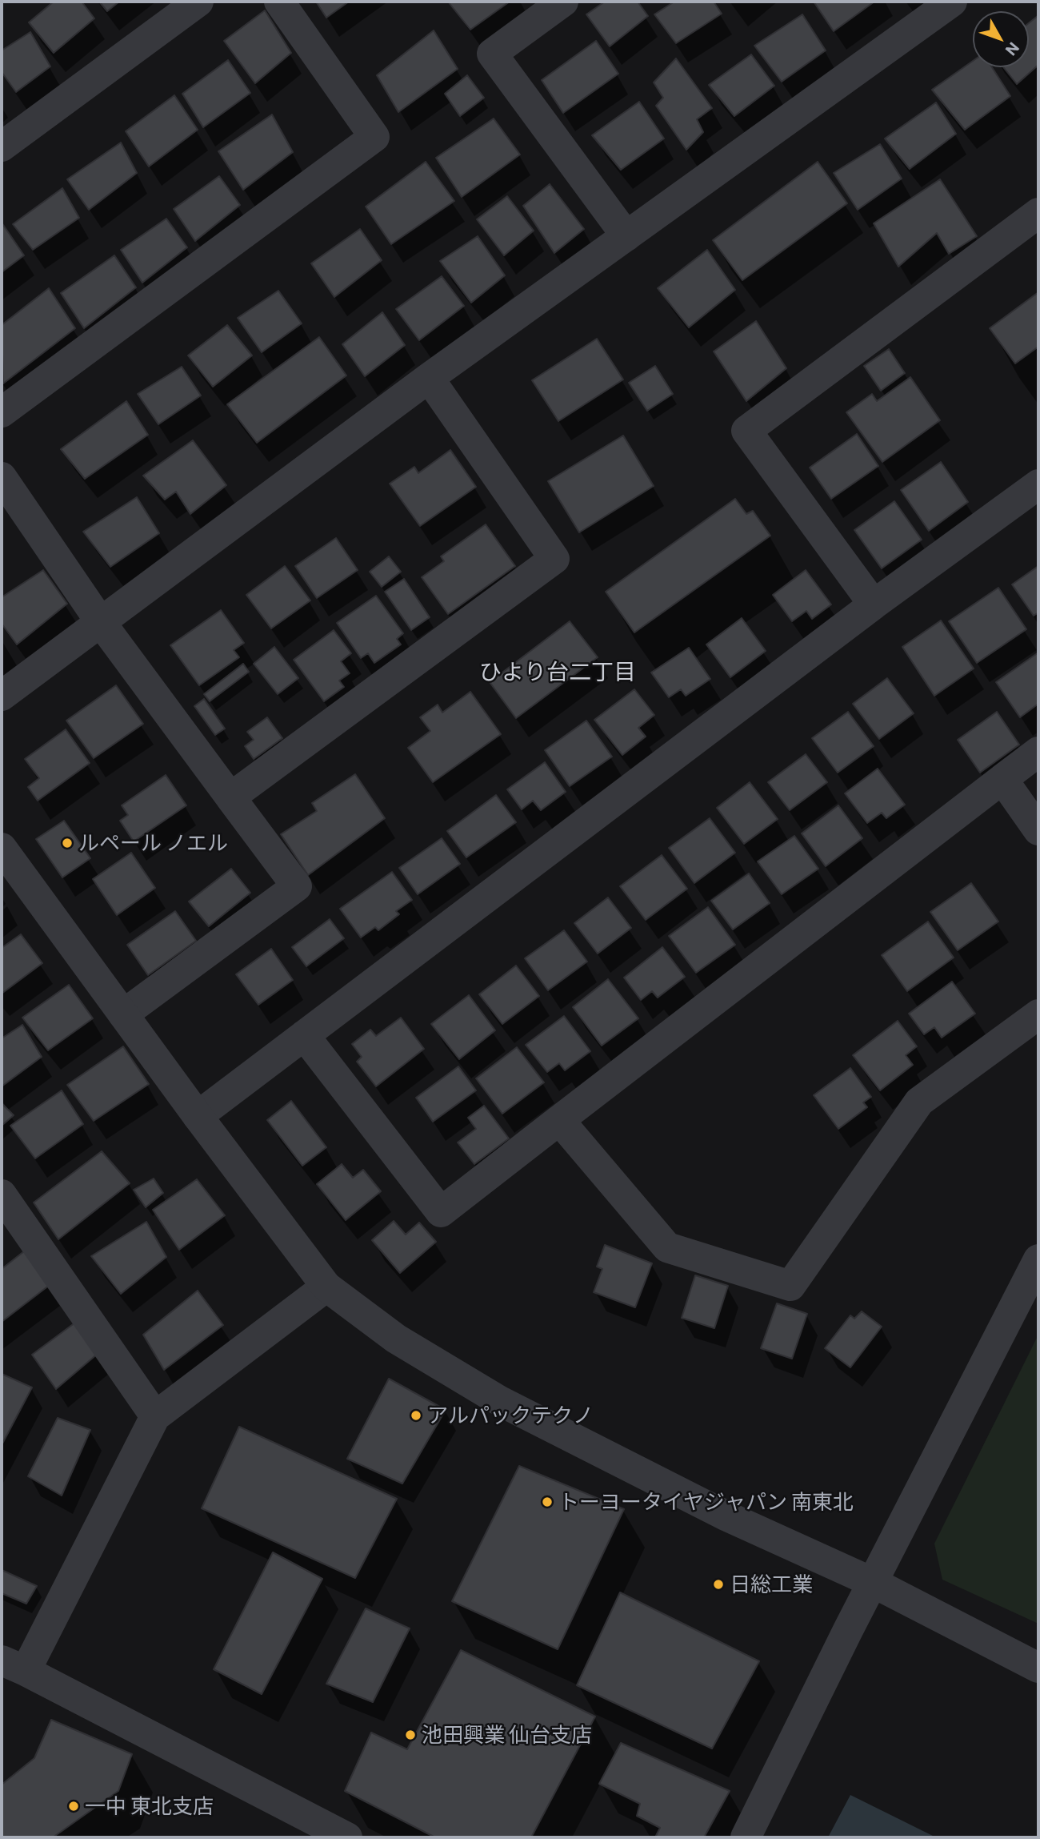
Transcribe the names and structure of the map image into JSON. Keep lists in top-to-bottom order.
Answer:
{
  "districts": ["ひより台二丁目"],
  "places": [
    "ルペール ノエル",
    "アルパックテクノ",
    "トーヨータイヤジャパン 南東北",
    "日総工業",
    "池田興業 仙台支店",
    "一中 東北支店"
  ],
  "north": "bottom right"
}
